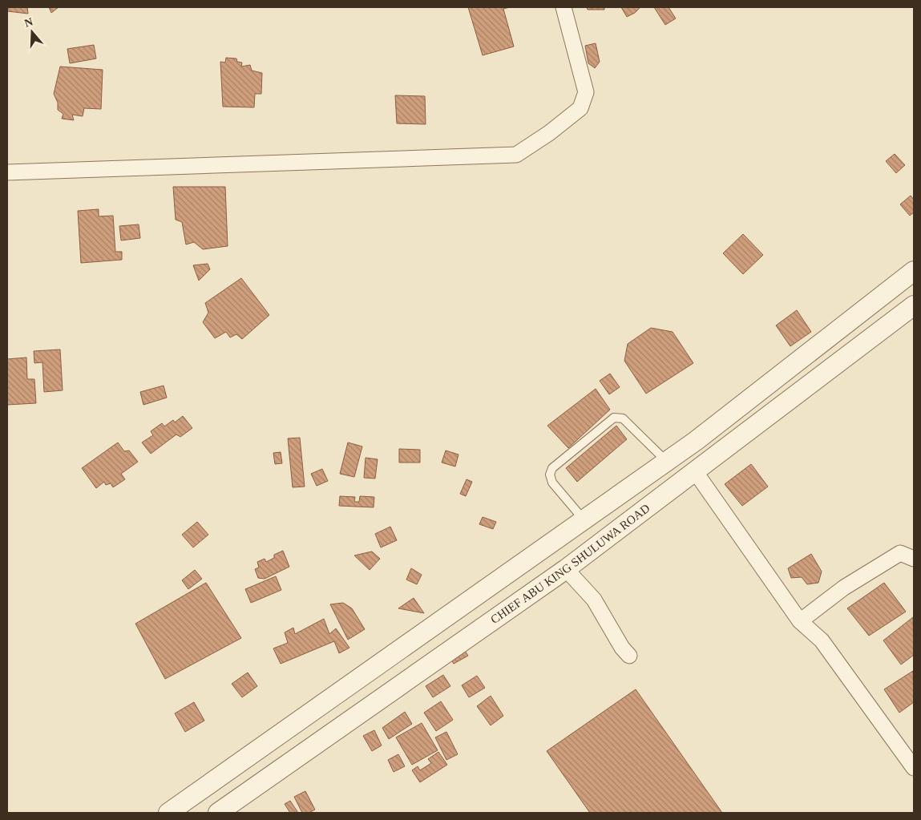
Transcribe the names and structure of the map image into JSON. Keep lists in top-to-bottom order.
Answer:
{
  "streets": {
    "street": ["CHIEF ABU KING SHULUWA ROAD"]
  },
  "north": "top"
}
